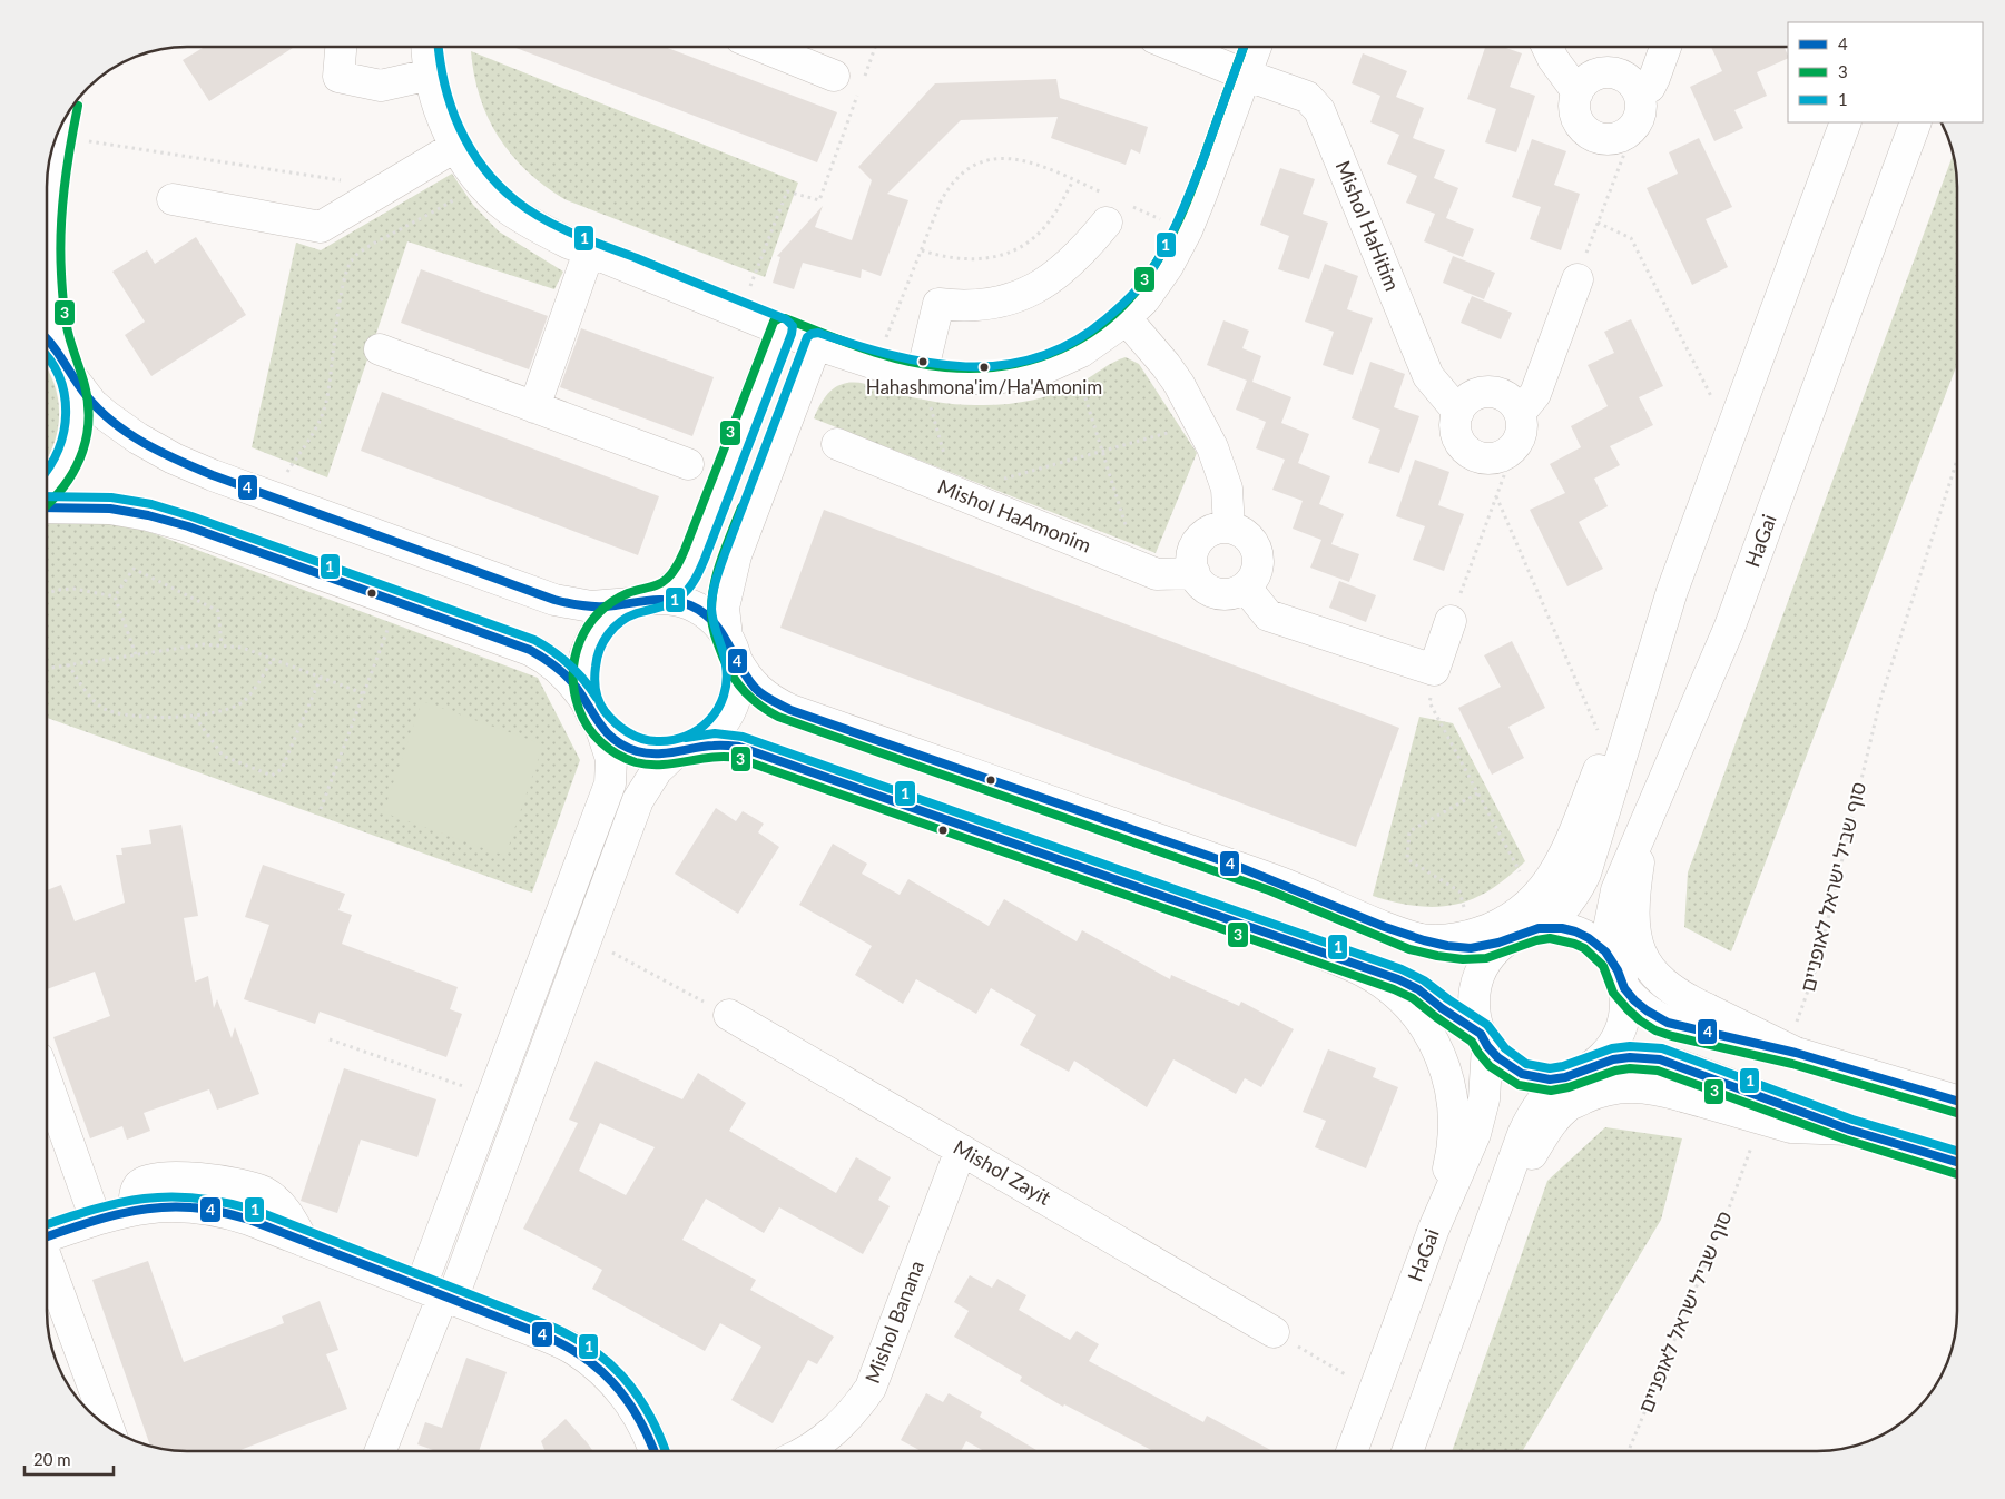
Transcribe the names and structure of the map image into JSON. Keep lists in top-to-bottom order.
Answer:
{
  "streets": {
    "main road": [
      "Mishol HaHitim",
      "Mishol HaAmonim",
      "HaGai",
      "Mishol Zayit",
      "Mishol Banana"
    ],
    "path": ["סוף שביל ישראל לאופניים"]
  },
  "crossings": [
    ["Mishol Zayit", "Mishol Banana"]
  ],
  "places": ["Hahashmona'im/Ha'Amonim"],
  "lines": ["transit line 1", "transit line 3", "transit line 4"],
  "legend": ["4", "3", "1"],
  "scale_bar": "20 m"
}
